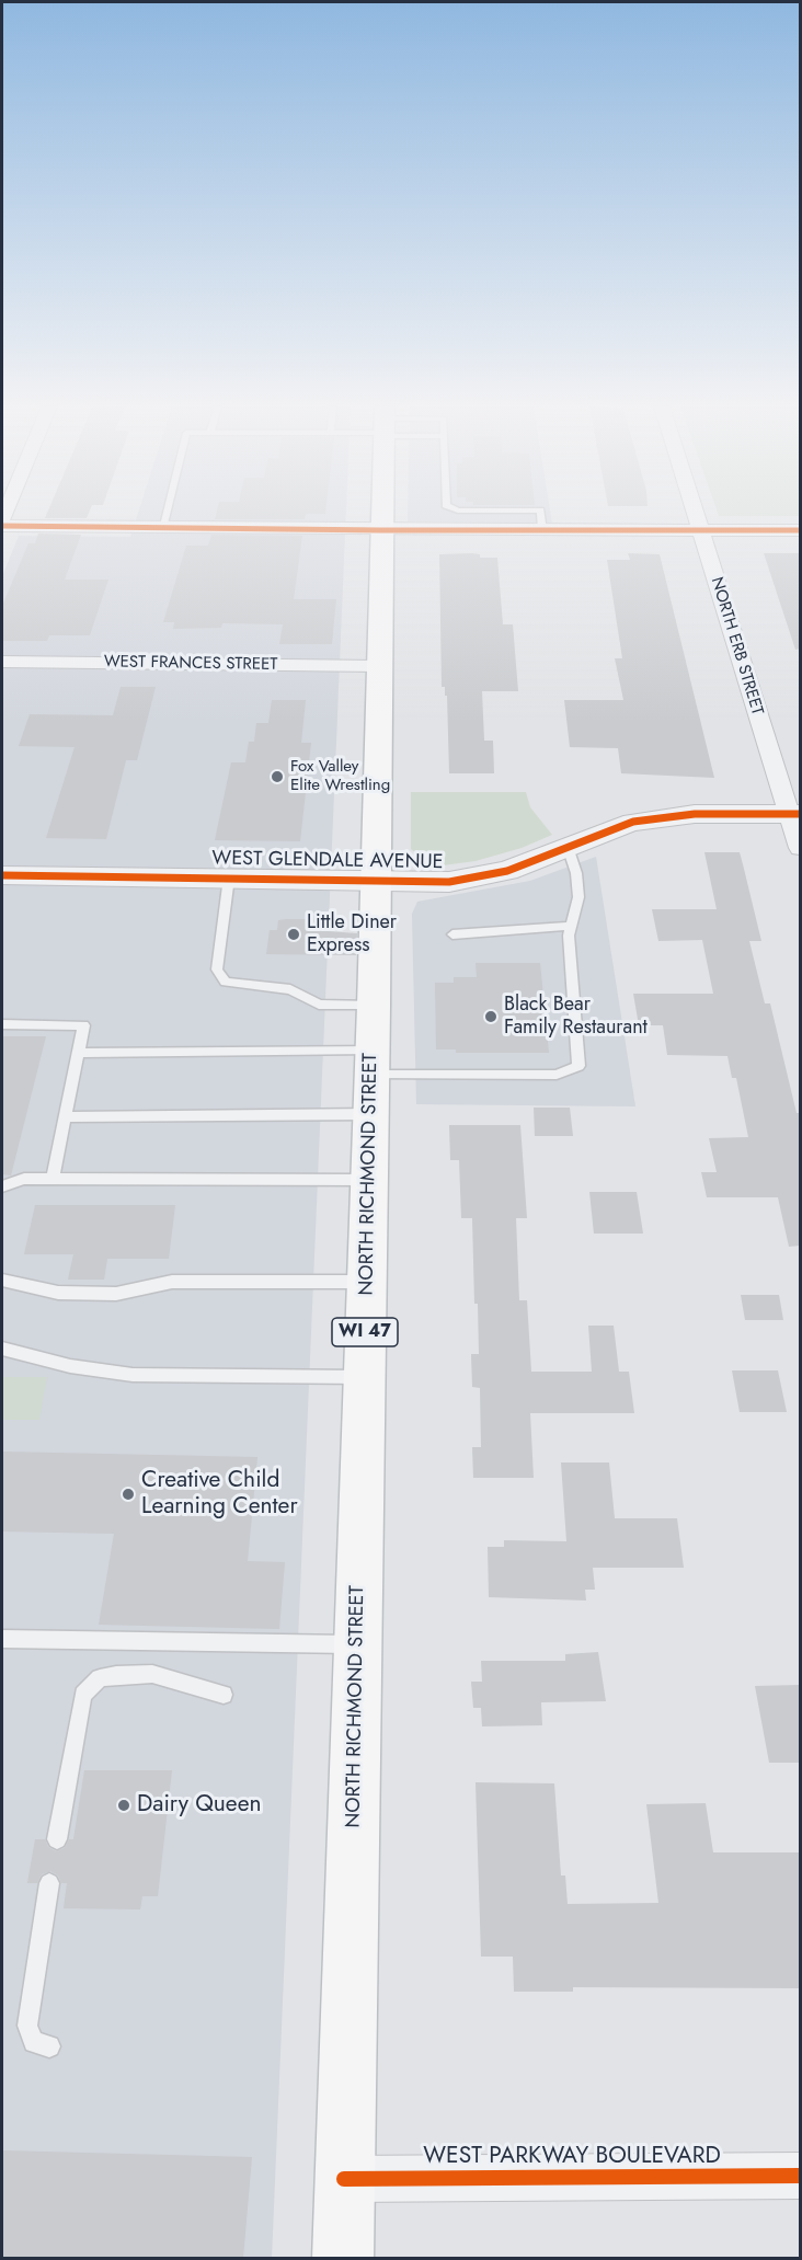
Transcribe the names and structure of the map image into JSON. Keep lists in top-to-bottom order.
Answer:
{
  "streets": {
    "main road": ["NORTH RICHMOND STREET", "WI 47"],
    "street": [
      "NORTH ERB STREET",
      "WEST FRANCES STREET",
      "WEST GLENDALE AVENUE",
      "WEST PARKWAY BOULEVARD"
    ]
  },
  "crossings": [
    ["NORTH ERB STREET", "WEST GLENDALE AVENUE"],
    ["WEST FRANCES STREET", "NORTH RICHMOND STREET"],
    ["WEST GLENDALE AVENUE", "NORTH RICHMOND STREET"],
    ["NORTH RICHMOND STREET", "WEST PARKWAY BOULEVARD"]
  ],
  "places": [
    "Fox Valley Elite Wrestling",
    "Little Diner Express",
    "Black Bear Family Restaurant",
    "Creative Child Learning Center",
    "Dairy Queen"
  ]
}
